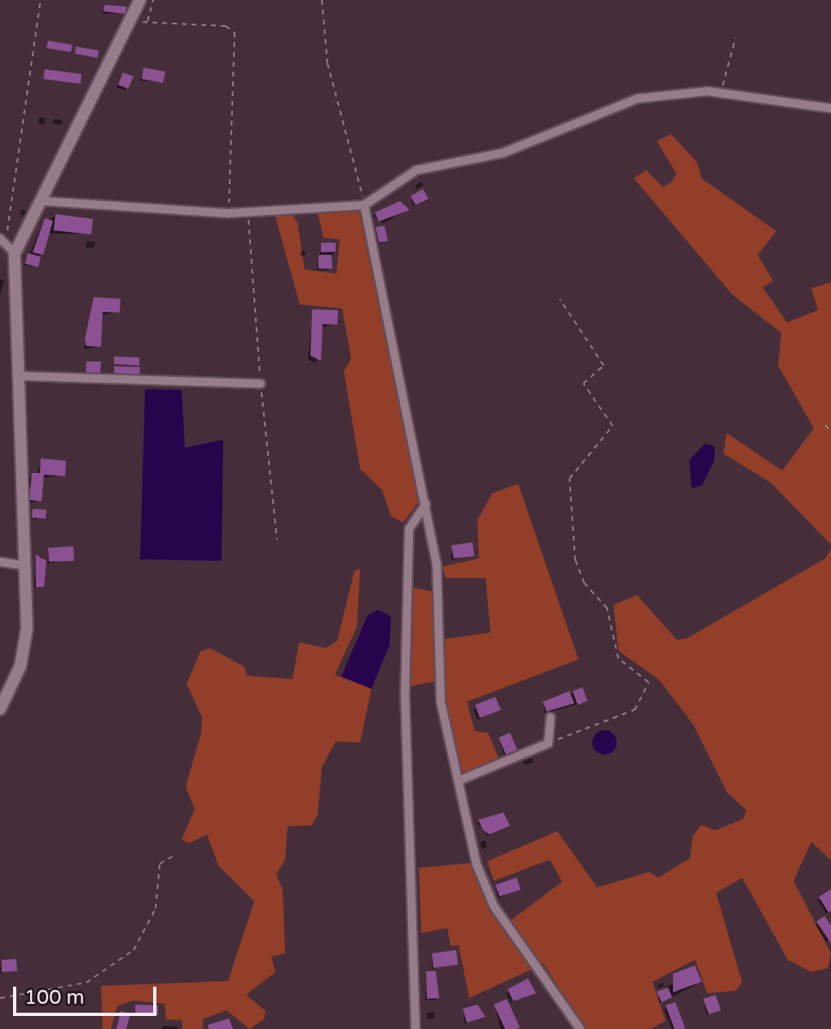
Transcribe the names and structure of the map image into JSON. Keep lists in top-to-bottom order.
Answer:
{
  "scale_bar": "100 m"
}
